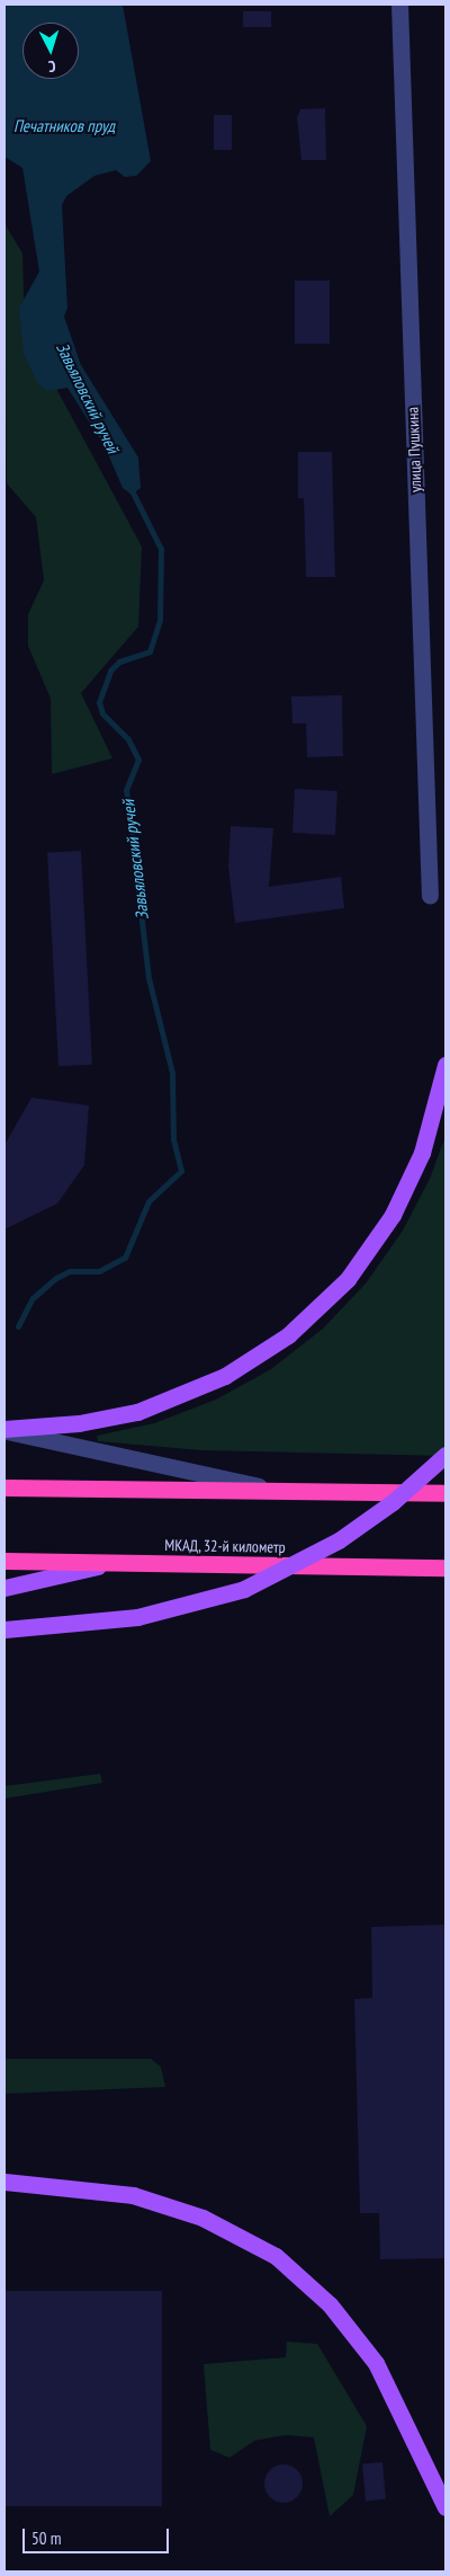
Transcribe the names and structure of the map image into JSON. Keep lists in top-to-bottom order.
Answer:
{
  "streets": {
    "highway": ["МКАД, 32-й километр"],
    "street": ["улица Пушкина"]
  },
  "water": ["Печатников пруд", "Завьяловский ручей"],
  "scale_bar": "50 m",
  "north": "bottom"
}
